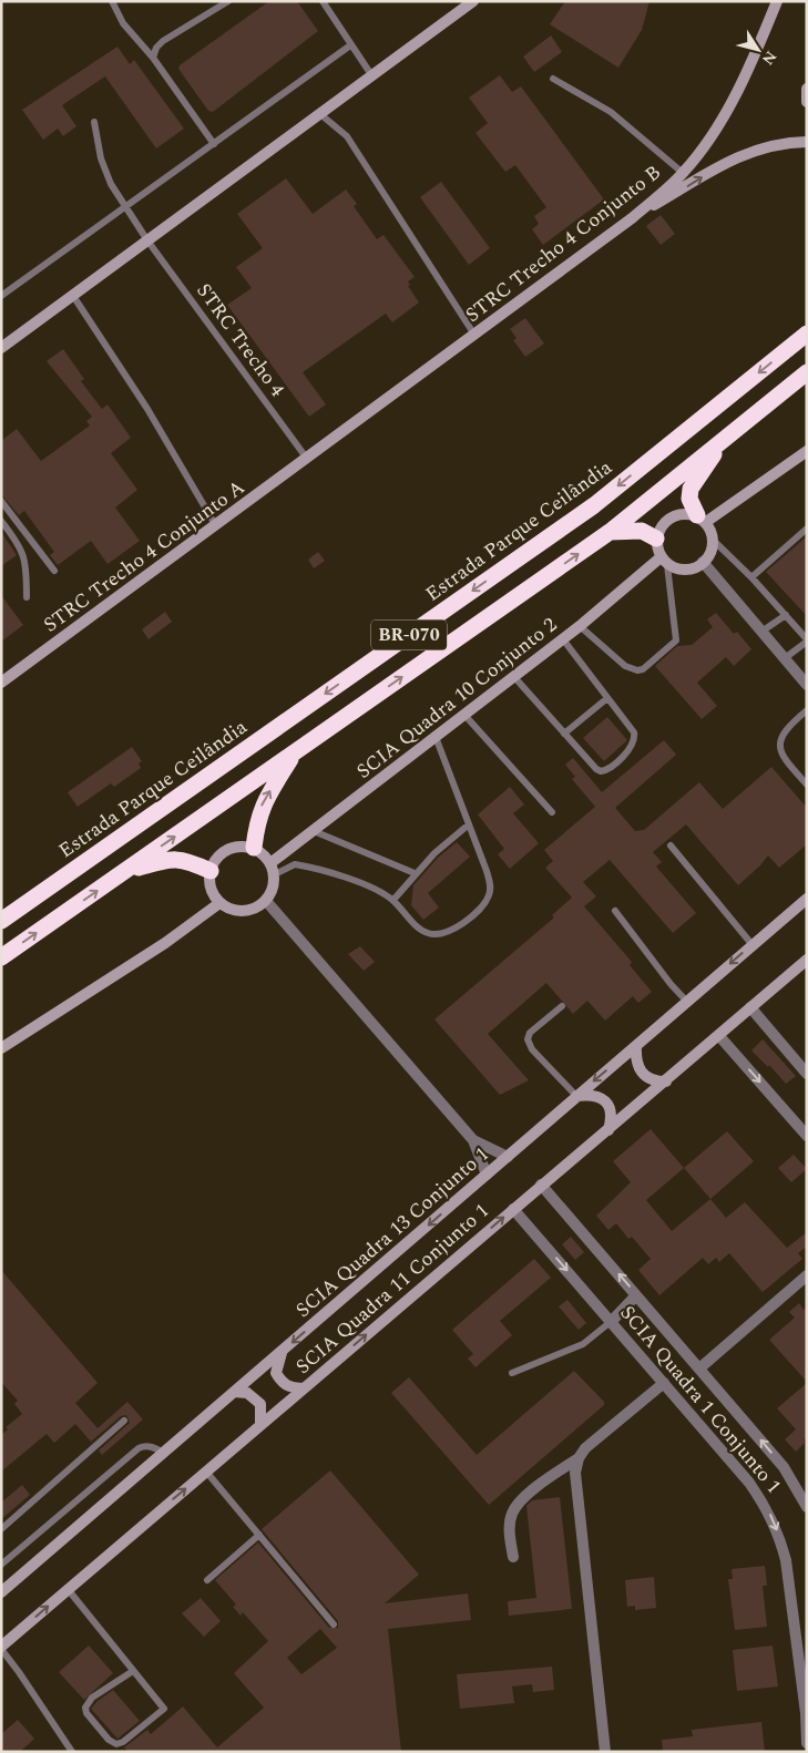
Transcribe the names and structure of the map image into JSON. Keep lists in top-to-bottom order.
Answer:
{
  "streets": {
    "highway": ["Estrada Parque Ceilândia", "BR-070"],
    "street": [
      "STRC Trecho 4 Conjunto B",
      "STRC Trecho 4 Conjunto A",
      "SCIA Quadra 10 Conjunto 2",
      "SCIA Quadra 13 Conjunto 1",
      "SCIA Quadra 11 Conjunto 1",
      "SCIA Quadra 1 Conjunto 1"
    ],
    "lane": ["STRC Trecho 4"]
  },
  "crossings": [
    ["STRC Trecho 4 Conjunto B", "STRC Trecho 4"],
    ["STRC Trecho 4 Conjunto B", "STRC Trecho 4 Conjunto A"],
    ["STRC Trecho 4", "STRC Trecho 4 Conjunto A"],
    ["SCIA Quadra 11 Conjunto 1", "SCIA Quadra 1 Conjunto 1"]
  ],
  "one_way": ["SCIA Quadra 13 Conjunto 1", "SCIA Quadra 11 Conjunto 1"],
  "north": "bottom right"
}
